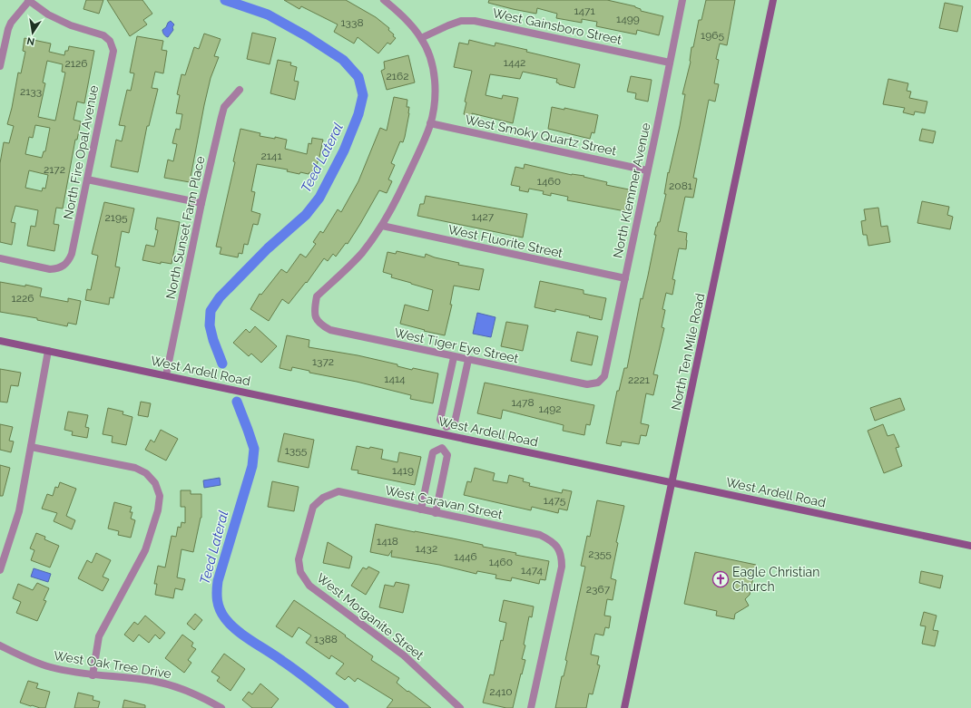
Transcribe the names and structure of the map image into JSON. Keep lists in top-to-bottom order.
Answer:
{
  "streets": {
    "street": [
      "West Gainsboro Street",
      "West Smoky Quartz Street",
      "North Fire Opal Avenue",
      "North Klemmer Avenue",
      "North Sunset Farm Place",
      "West Fluorite Street",
      "West Tiger Eye Street",
      "North Ten Mile Road",
      "West Ardell Road",
      "West Caravan Street",
      "West Morganite Street",
      "West Oak Tree Drive"
    ]
  },
  "crossings": [
    ["West Gainsboro Street", "North Klemmer Avenue"],
    ["West Smoky Quartz Street", "North Klemmer Avenue"],
    ["North Klemmer Avenue", "West Fluorite Street"],
    ["North Klemmer Avenue", "West Tiger Eye Street"],
    ["North Sunset Farm Place", "West Ardell Road"],
    ["West Fluorite Street", "West Tiger Eye Street"],
    ["North Ten Mile Road", "West Ardell Road"],
    ["West Caravan Street", "West Morganite Street"]
  ],
  "water": ["Teed Lateral"],
  "places": {
    "church": ["Eagle Christian Church"]
  },
  "house_numbers": [
    "1471",
    "1499",
    "1338",
    "1965",
    "1442",
    "2126",
    "2162",
    "2133",
    "2141",
    "2172",
    "1460",
    "2081",
    "1427",
    "2195",
    "1226",
    "1372",
    "1414",
    "2221",
    "1478",
    "1492",
    "1355",
    "1419",
    "1475",
    "1418",
    "1432",
    "2355",
    "1446",
    "1460",
    "1474",
    "2367",
    "1388",
    "2410"
  ],
  "north": "bottom"
}
